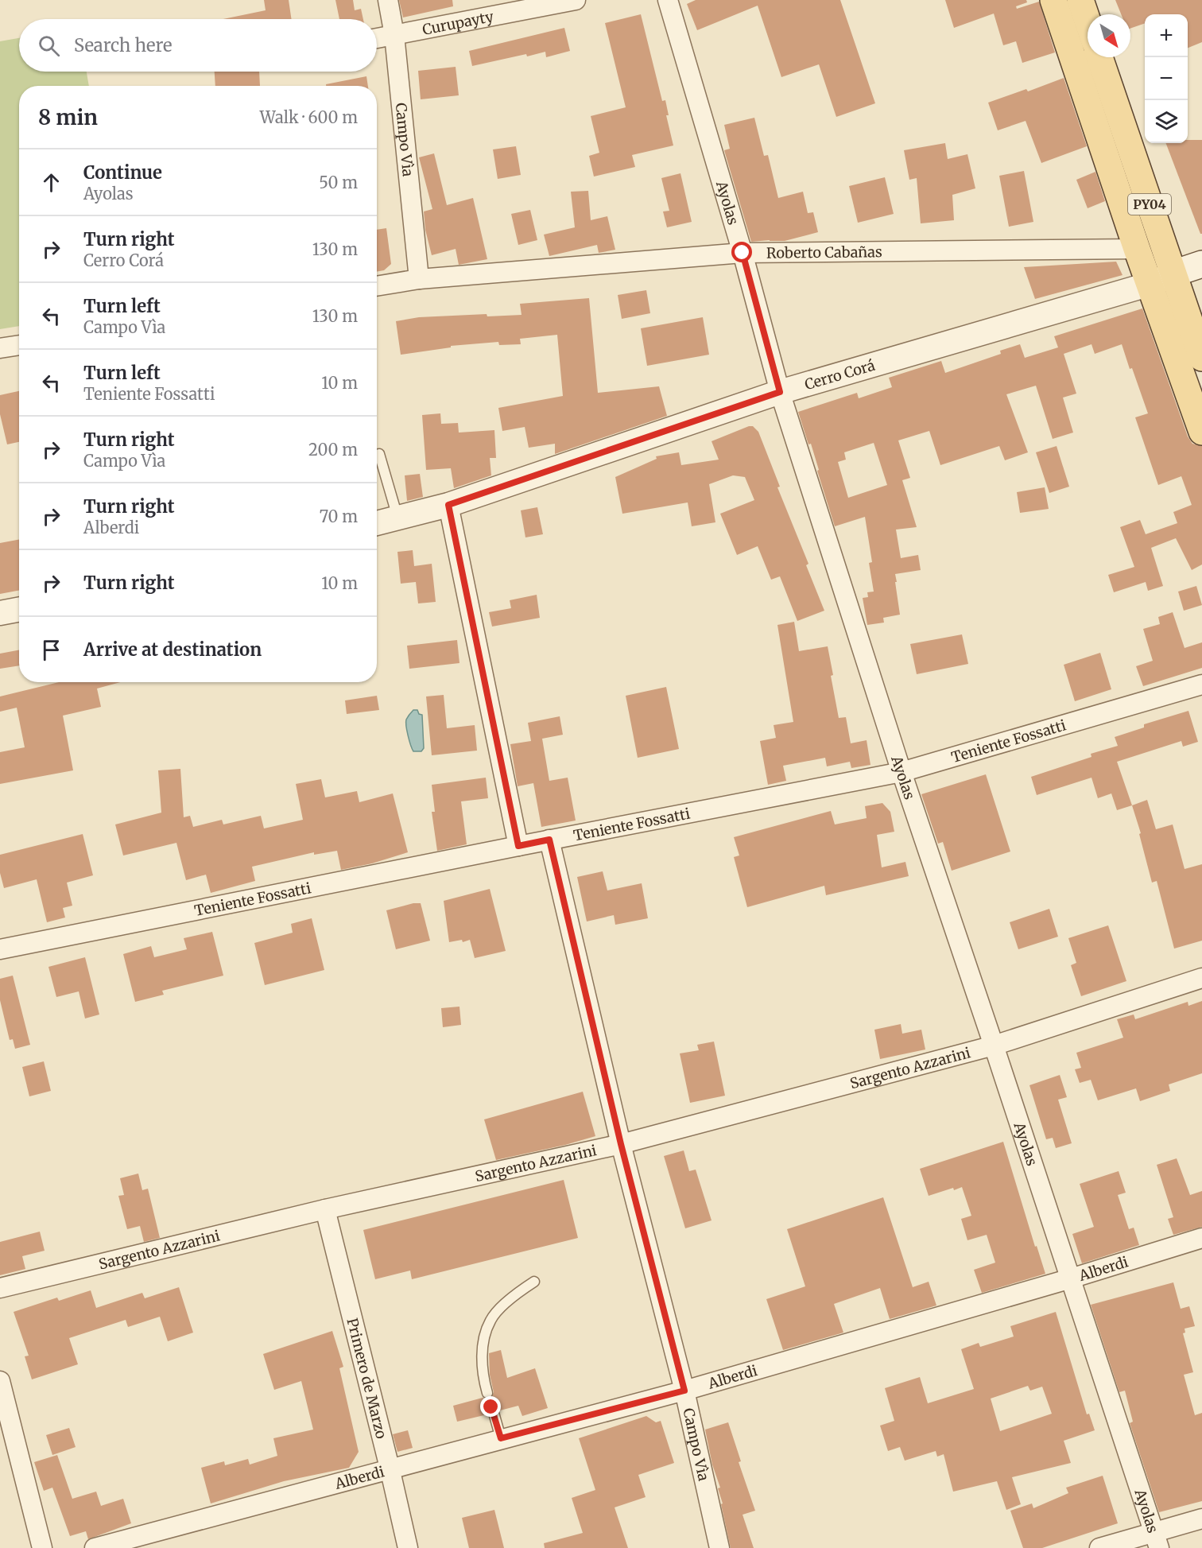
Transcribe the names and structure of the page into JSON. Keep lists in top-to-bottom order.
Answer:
{
  "streets": {
    "main road": ["PY04"],
    "street": [
      "Curupayty",
      "Campo Vìa",
      "Ayolas",
      "Roberto Cabañas",
      "Cerro Corá",
      "Teniente Fossatti",
      "Sargento Azzarini",
      "Alberdi",
      "Primero de Marzo"
    ]
  },
  "crossings": [
    ["Curupayty", "Campo Vìa"],
    ["Campo Vìa", "Roberto Cabañas"],
    ["Campo Vìa", "Teniente Fossatti"],
    ["Campo Vìa", "Sargento Azzarini"],
    ["Campo Vìa", "Alberdi"],
    ["Ayolas", "Roberto Cabañas"],
    ["Ayolas", "Cerro Corá"],
    ["Ayolas", "Teniente Fossatti"],
    ["Ayolas", "Sargento Azzarini"],
    ["Ayolas", "Alberdi"],
    ["PY04", "Roberto Cabañas"],
    ["PY04", "Cerro Corá"],
    ["Sargento Azzarini", "Primero de Marzo"],
    ["Alberdi", "Primero de Marzo"]
  ],
  "north": "bottom right",
  "page": {
    "map_buttons": ["+", "−"],
    "search": "Search here",
    "heading": ["8 min", "Walk · 600 m"],
    "list": [
      ["Continue", "Ayolas", "50 m"],
      ["Turn right", "Cerro Corá", "130 m"],
      ["Turn left", "Campo Vìa", "130 m"],
      ["Turn left", "Teniente Fossatti", "10 m"],
      ["Turn right", "Campo Vìa", "200 m"],
      ["Turn right", "Alberdi", "70 m"],
      ["Turn right", "10 m"],
      "Arrive at destination"
    ]
  }
}
